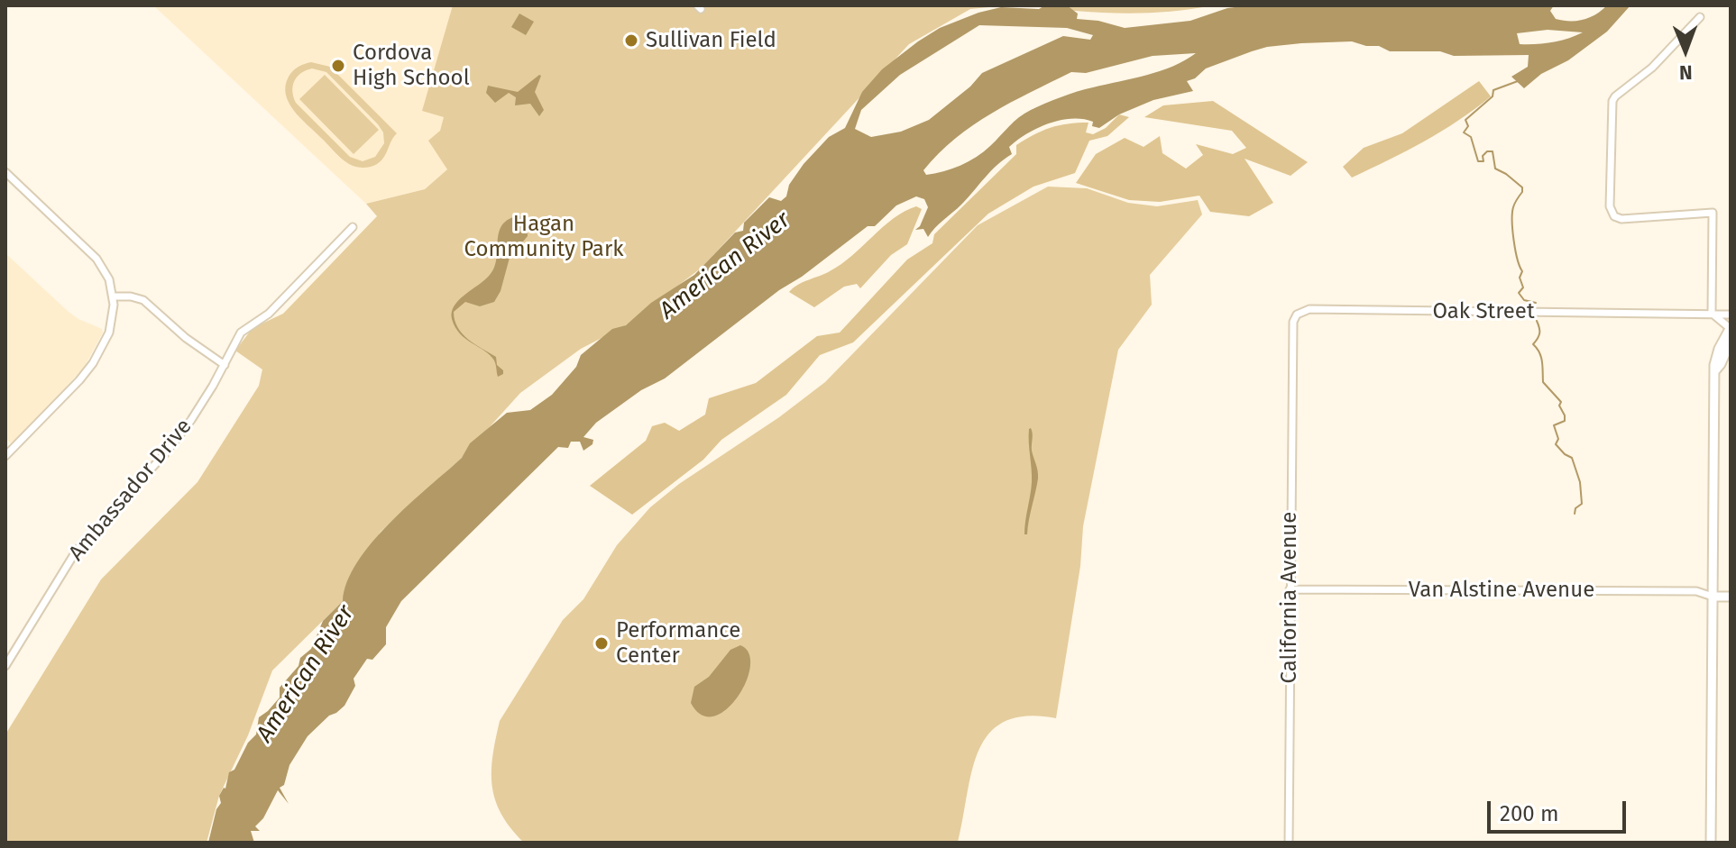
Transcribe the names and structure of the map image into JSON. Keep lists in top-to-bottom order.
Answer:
{
  "streets": {
    "street": [
      "Oak Street",
      "Ambassador Drive",
      "Van Alstine Avenue",
      "California Avenue"
    ]
  },
  "crossings": [
    ["Oak Street", "California Avenue"],
    ["Van Alstine Avenue", "California Avenue"]
  ],
  "water": ["American River"],
  "parks": ["Hagan Community Park"],
  "places": ["Sullivan Field", "Cordova High School", "Performance Center"],
  "scale_bar": "200 m",
  "north": "bottom"
}
